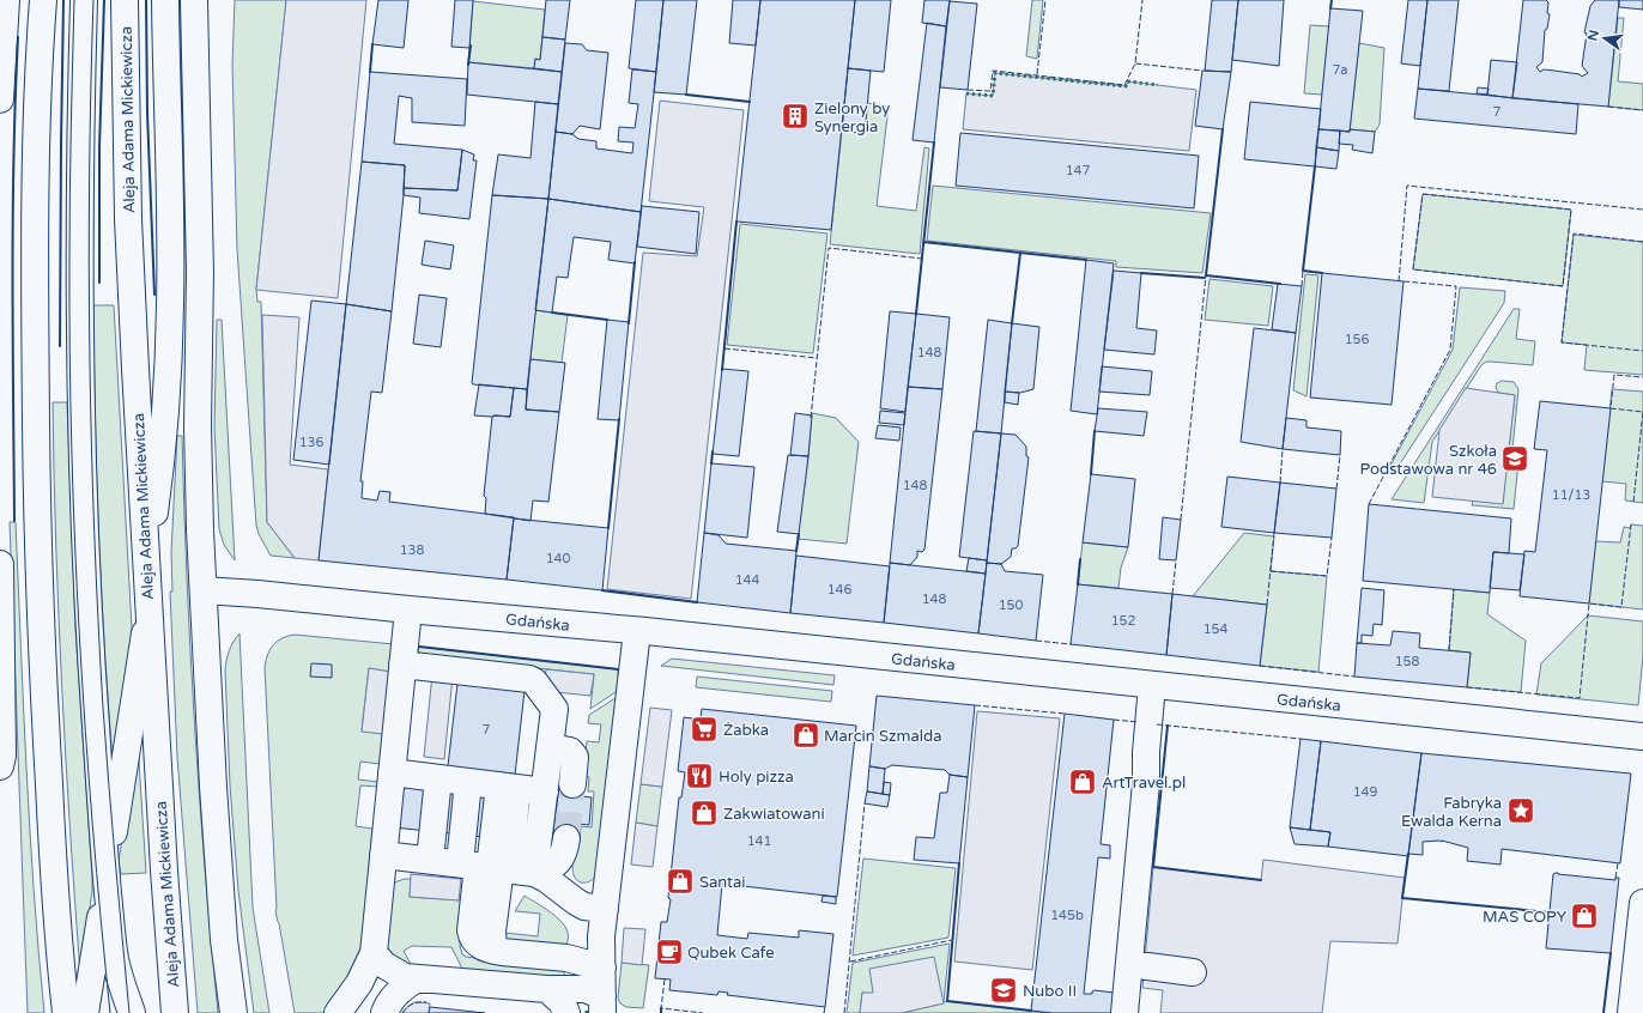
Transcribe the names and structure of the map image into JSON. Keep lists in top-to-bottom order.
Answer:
{
  "streets": {
    "main road": ["Aleja Adama Mickiewicza", "Gdańska"]
  },
  "places": {
    "building": ["Zielony by Synergia"],
    "school or university": ["Szkoła Podstawowa nr 46", "Nubo II"],
    "supermarket": ["Żabka"],
    "shop": [
      "Marcin Szmalda",
      "ArtTravel.pl",
      "Zakwiatowani",
      "Santai",
      "MAS COPY"
    ],
    "restaurant": ["Holy pizza"],
    "place": ["Fabryka Ewalda Kerna"],
    "cafe": ["Qubek Cafe"]
  },
  "house_numbers": [
    "7a",
    "7",
    "147",
    "156",
    "148",
    "136",
    "148",
    "11/13",
    "138",
    "140",
    "144",
    "146",
    "148",
    "150",
    "152",
    "154",
    "158",
    "7",
    "149",
    "141",
    "145b"
  ],
  "north": "left"
}
